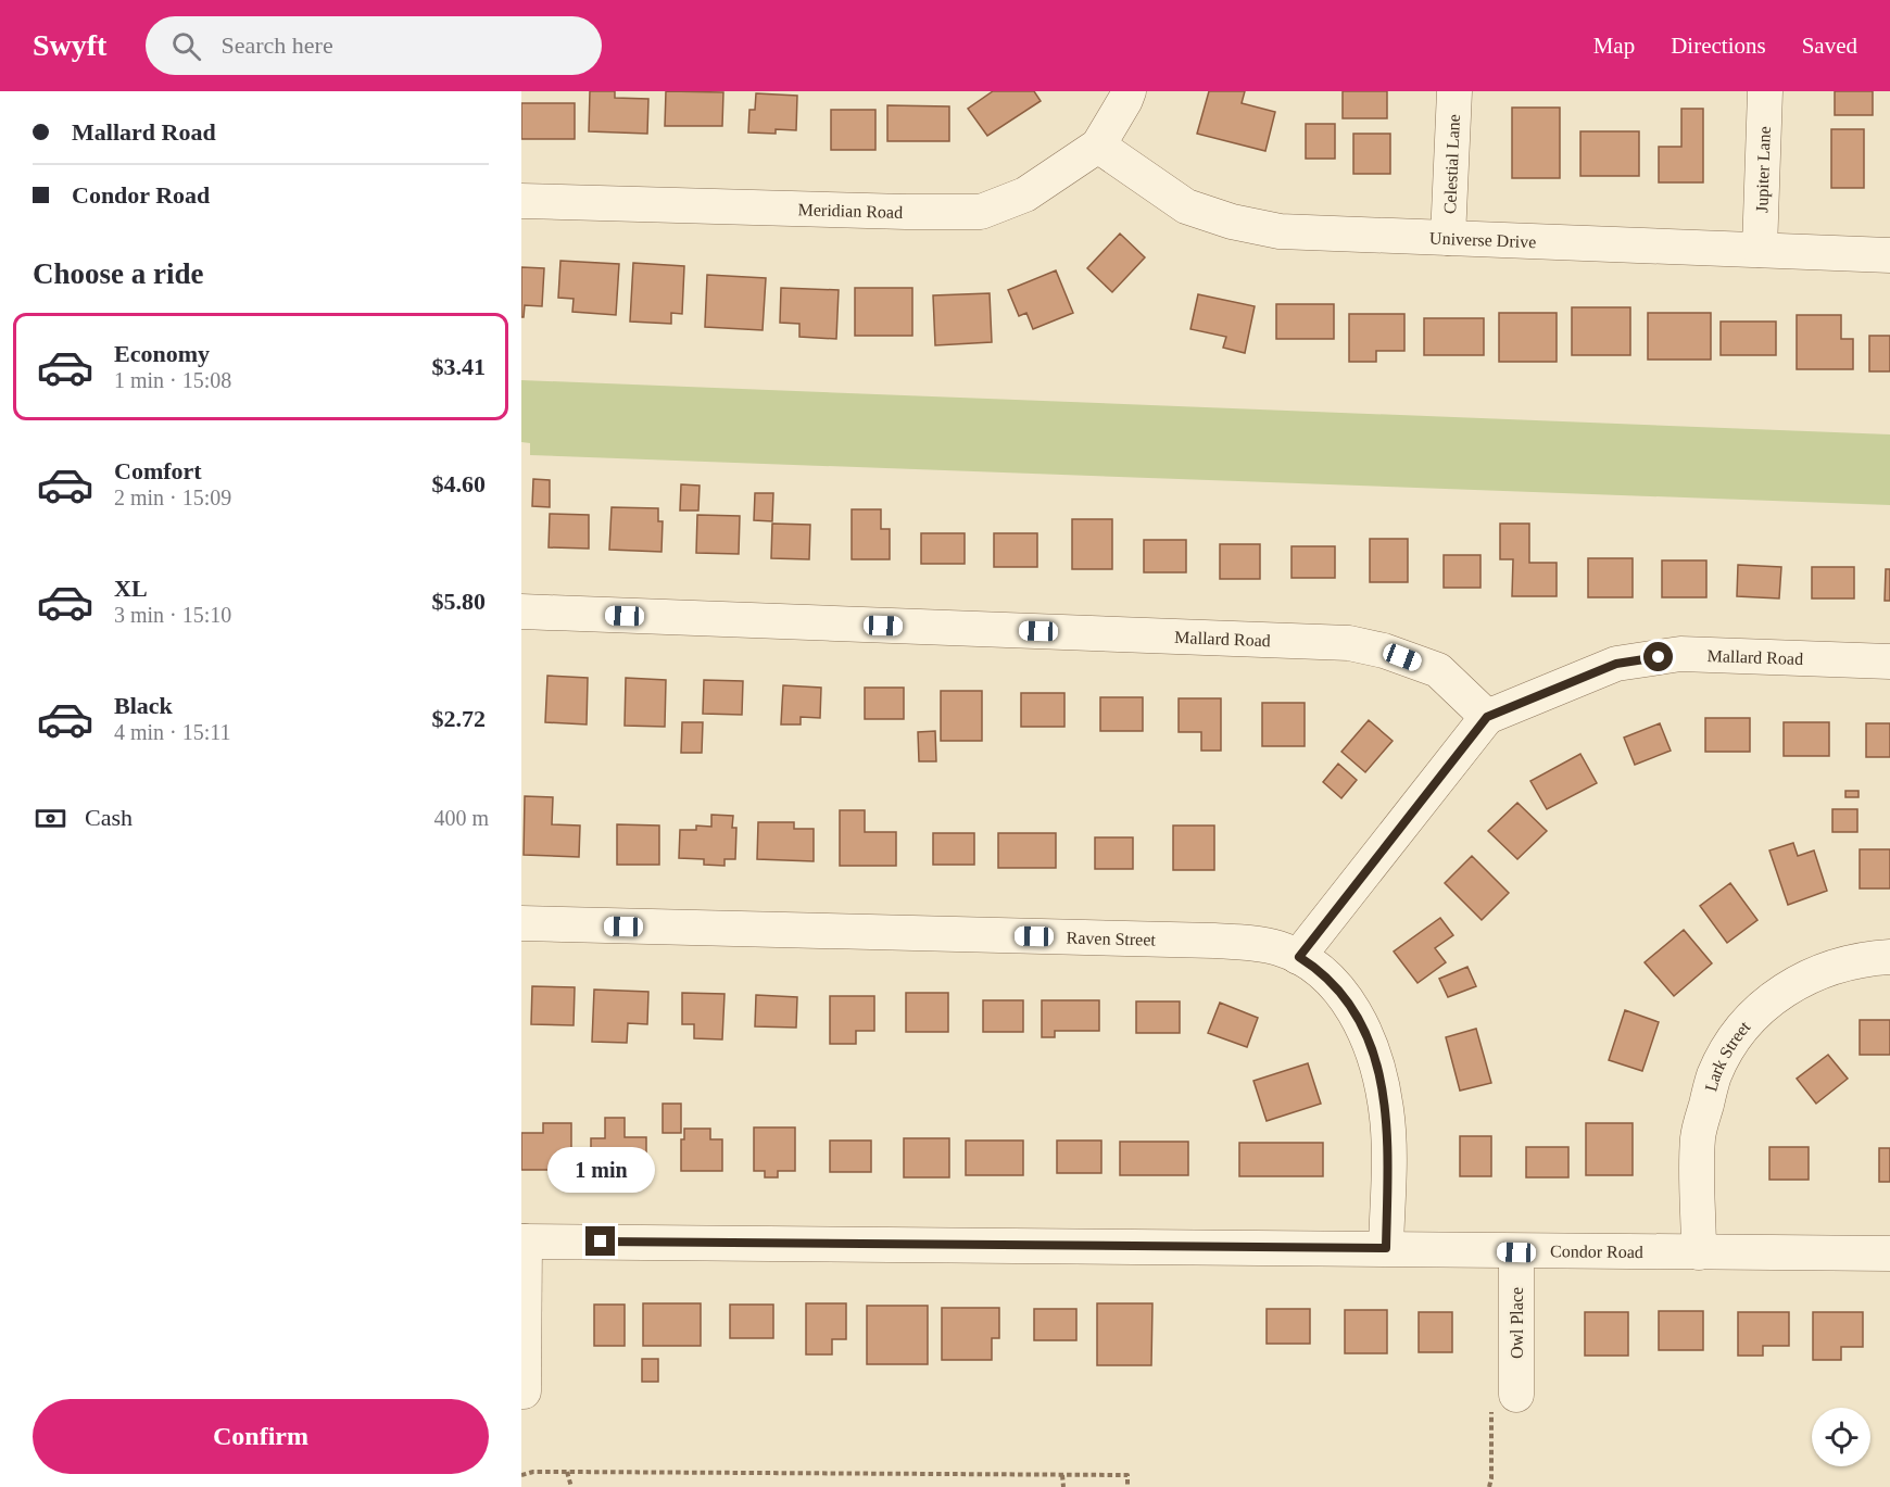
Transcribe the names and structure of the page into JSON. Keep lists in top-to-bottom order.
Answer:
{
  "streets": {
    "street": [
      "Celestial Lane",
      "Jupiter Lane",
      "Meridian Road",
      "Universe Drive",
      "Mallard Road",
      "Raven Street",
      "Lark Street",
      "Condor Road",
      "Owl Place"
    ]
  },
  "crossings": [
    ["Celestial Lane", "Universe Drive"],
    ["Jupiter Lane", "Universe Drive"],
    ["Meridian Road", "Universe Drive"],
    ["Raven Street", "Condor Road"],
    ["Lark Street", "Condor Road"],
    ["Condor Road", "Owl Place"]
  ],
  "page": {
    "header": "Swyft",
    "search": "Search here",
    "nav": ["Map", "Directions", "Saved"],
    "banner": ["Mallard Road", "Condor Road"],
    "heading": "Choose a ride",
    "list": [
      {
        "name": "Economy",
        "note": "1 min · 15:08",
        "value": "$3.41"
      },
      {
        "name": "Comfort",
        "note": "2 min · 15:09",
        "value": "$4.60"
      },
      {
        "name": "XL",
        "note": "3 min · 15:10",
        "value": "$5.80"
      },
      {
        "name": "Black",
        "note": "4 min · 15:11",
        "value": "$2.72"
      }
    ],
    "pay": ["Cash", "400 m"],
    "bubble": "1 min",
    "buttons": "Confirm"
  }
}
